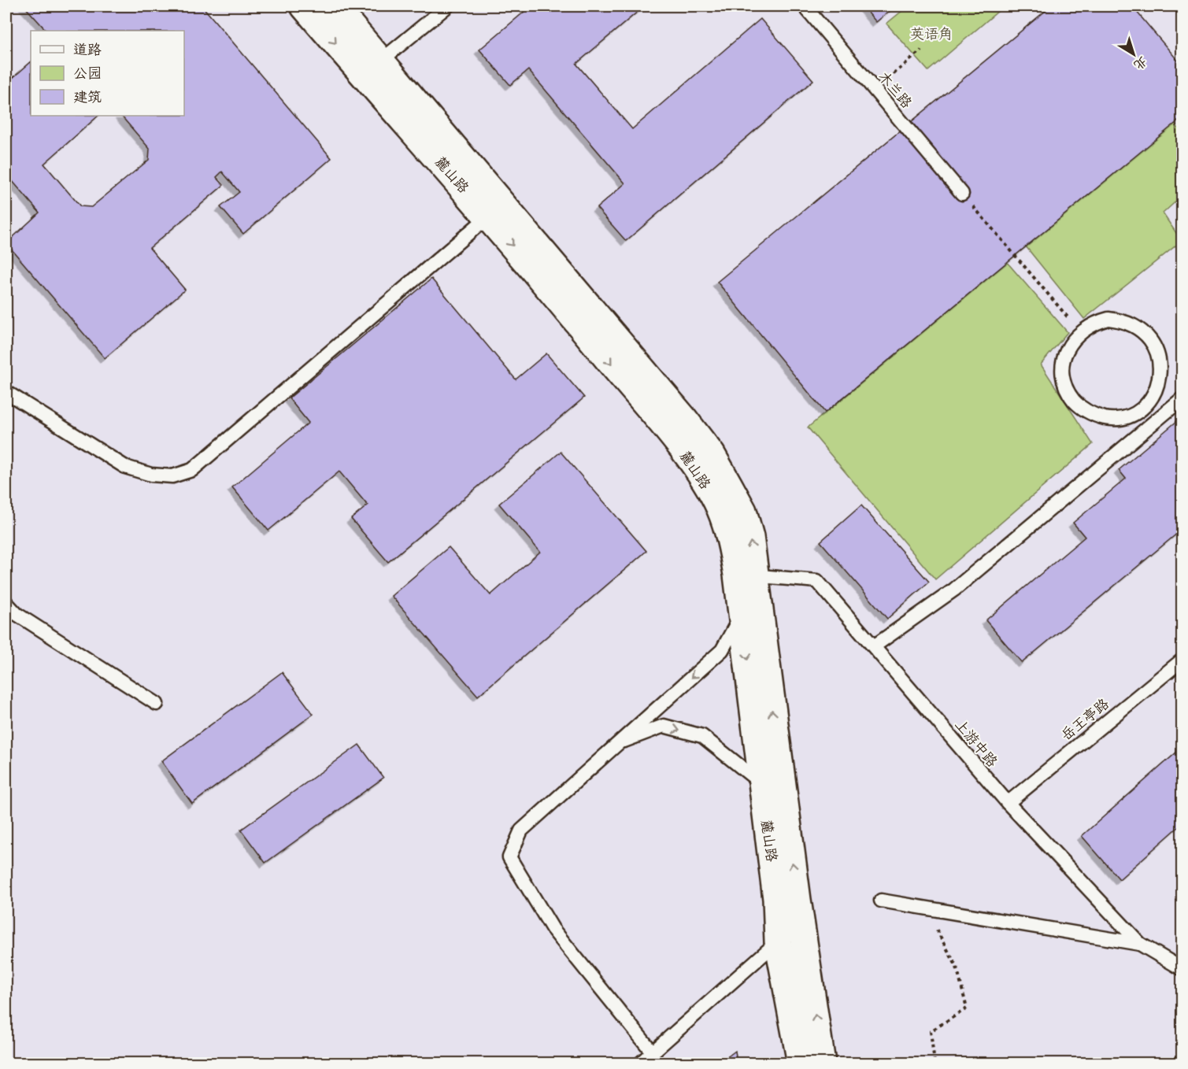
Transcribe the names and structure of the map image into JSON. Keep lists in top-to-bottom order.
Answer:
{
  "streets": {
    "main road": ["麓山路"],
    "lane": ["木兰路", "岳王亭路", "上游中路"]
  },
  "crossings": [
    ["麓山路", "上游中路"],
    ["岳王亭路", "上游中路"]
  ],
  "parks": ["英语角"],
  "legend": ["道路", "公园", "建筑"],
  "north": "bottom right"
}
